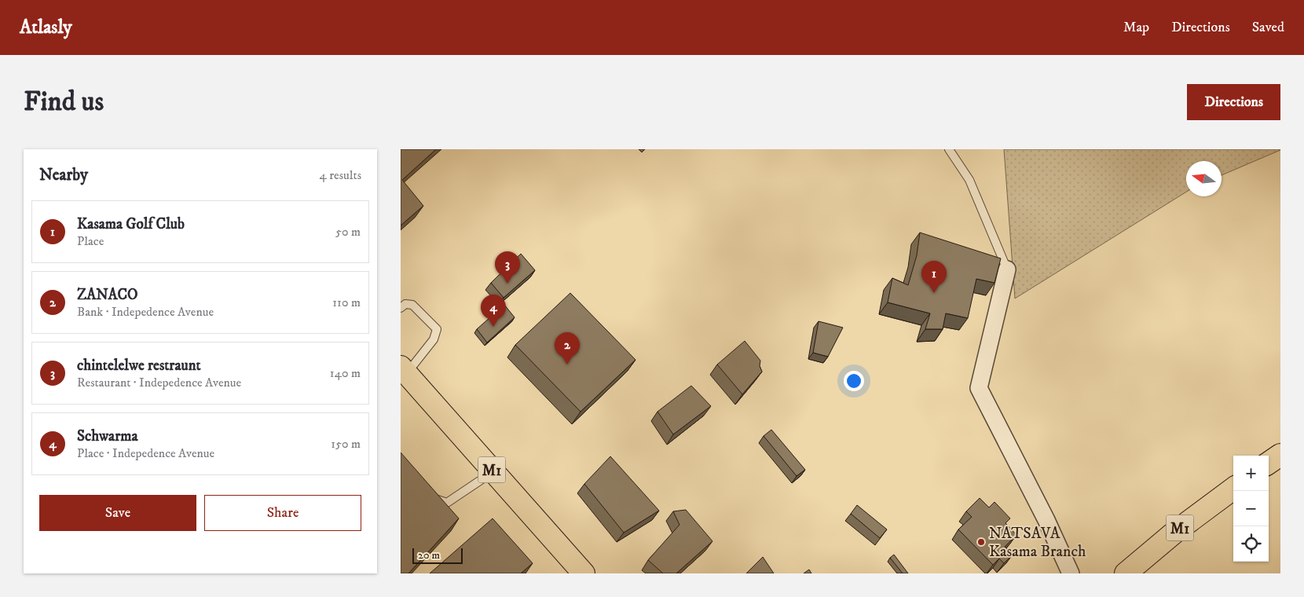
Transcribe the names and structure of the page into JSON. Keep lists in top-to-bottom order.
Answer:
{
  "streets": {
    "main road": ["M1"]
  },
  "places": ["NATSAVA Kasama Branch"],
  "scale_bar": "20 m",
  "north": "left",
  "page": {
    "header": "Atlasly",
    "nav": ["Map", "Directions", "Saved"],
    "buttons": [
      "Directions",
      ["Save", "Share"]
    ],
    "title": "Find us",
    "heading": ["Nearby", "4 results"],
    "list": [
      {
        "mark": "1",
        "name": "Kasama Golf Club",
        "note": "Place",
        "value": "50 m"
      },
      {
        "mark": "2",
        "name": "ZANACO",
        "note": "Bank · Indepedence Avenue",
        "value": "110 m"
      },
      {
        "mark": "3",
        "name": "chintelelwe restraunt",
        "note": "Restaurant · Indepedence Avenue",
        "value": "140 m"
      },
      {
        "mark": "4",
        "name": "Schwarma",
        "note": "Place · Indepedence Avenue",
        "value": "150 m"
      }
    ],
    "pins": [
      "3",
      "1",
      "4",
      "2"
    ],
    "map_buttons": ["+", "−"],
    "scale": "20 m"
  }
}
